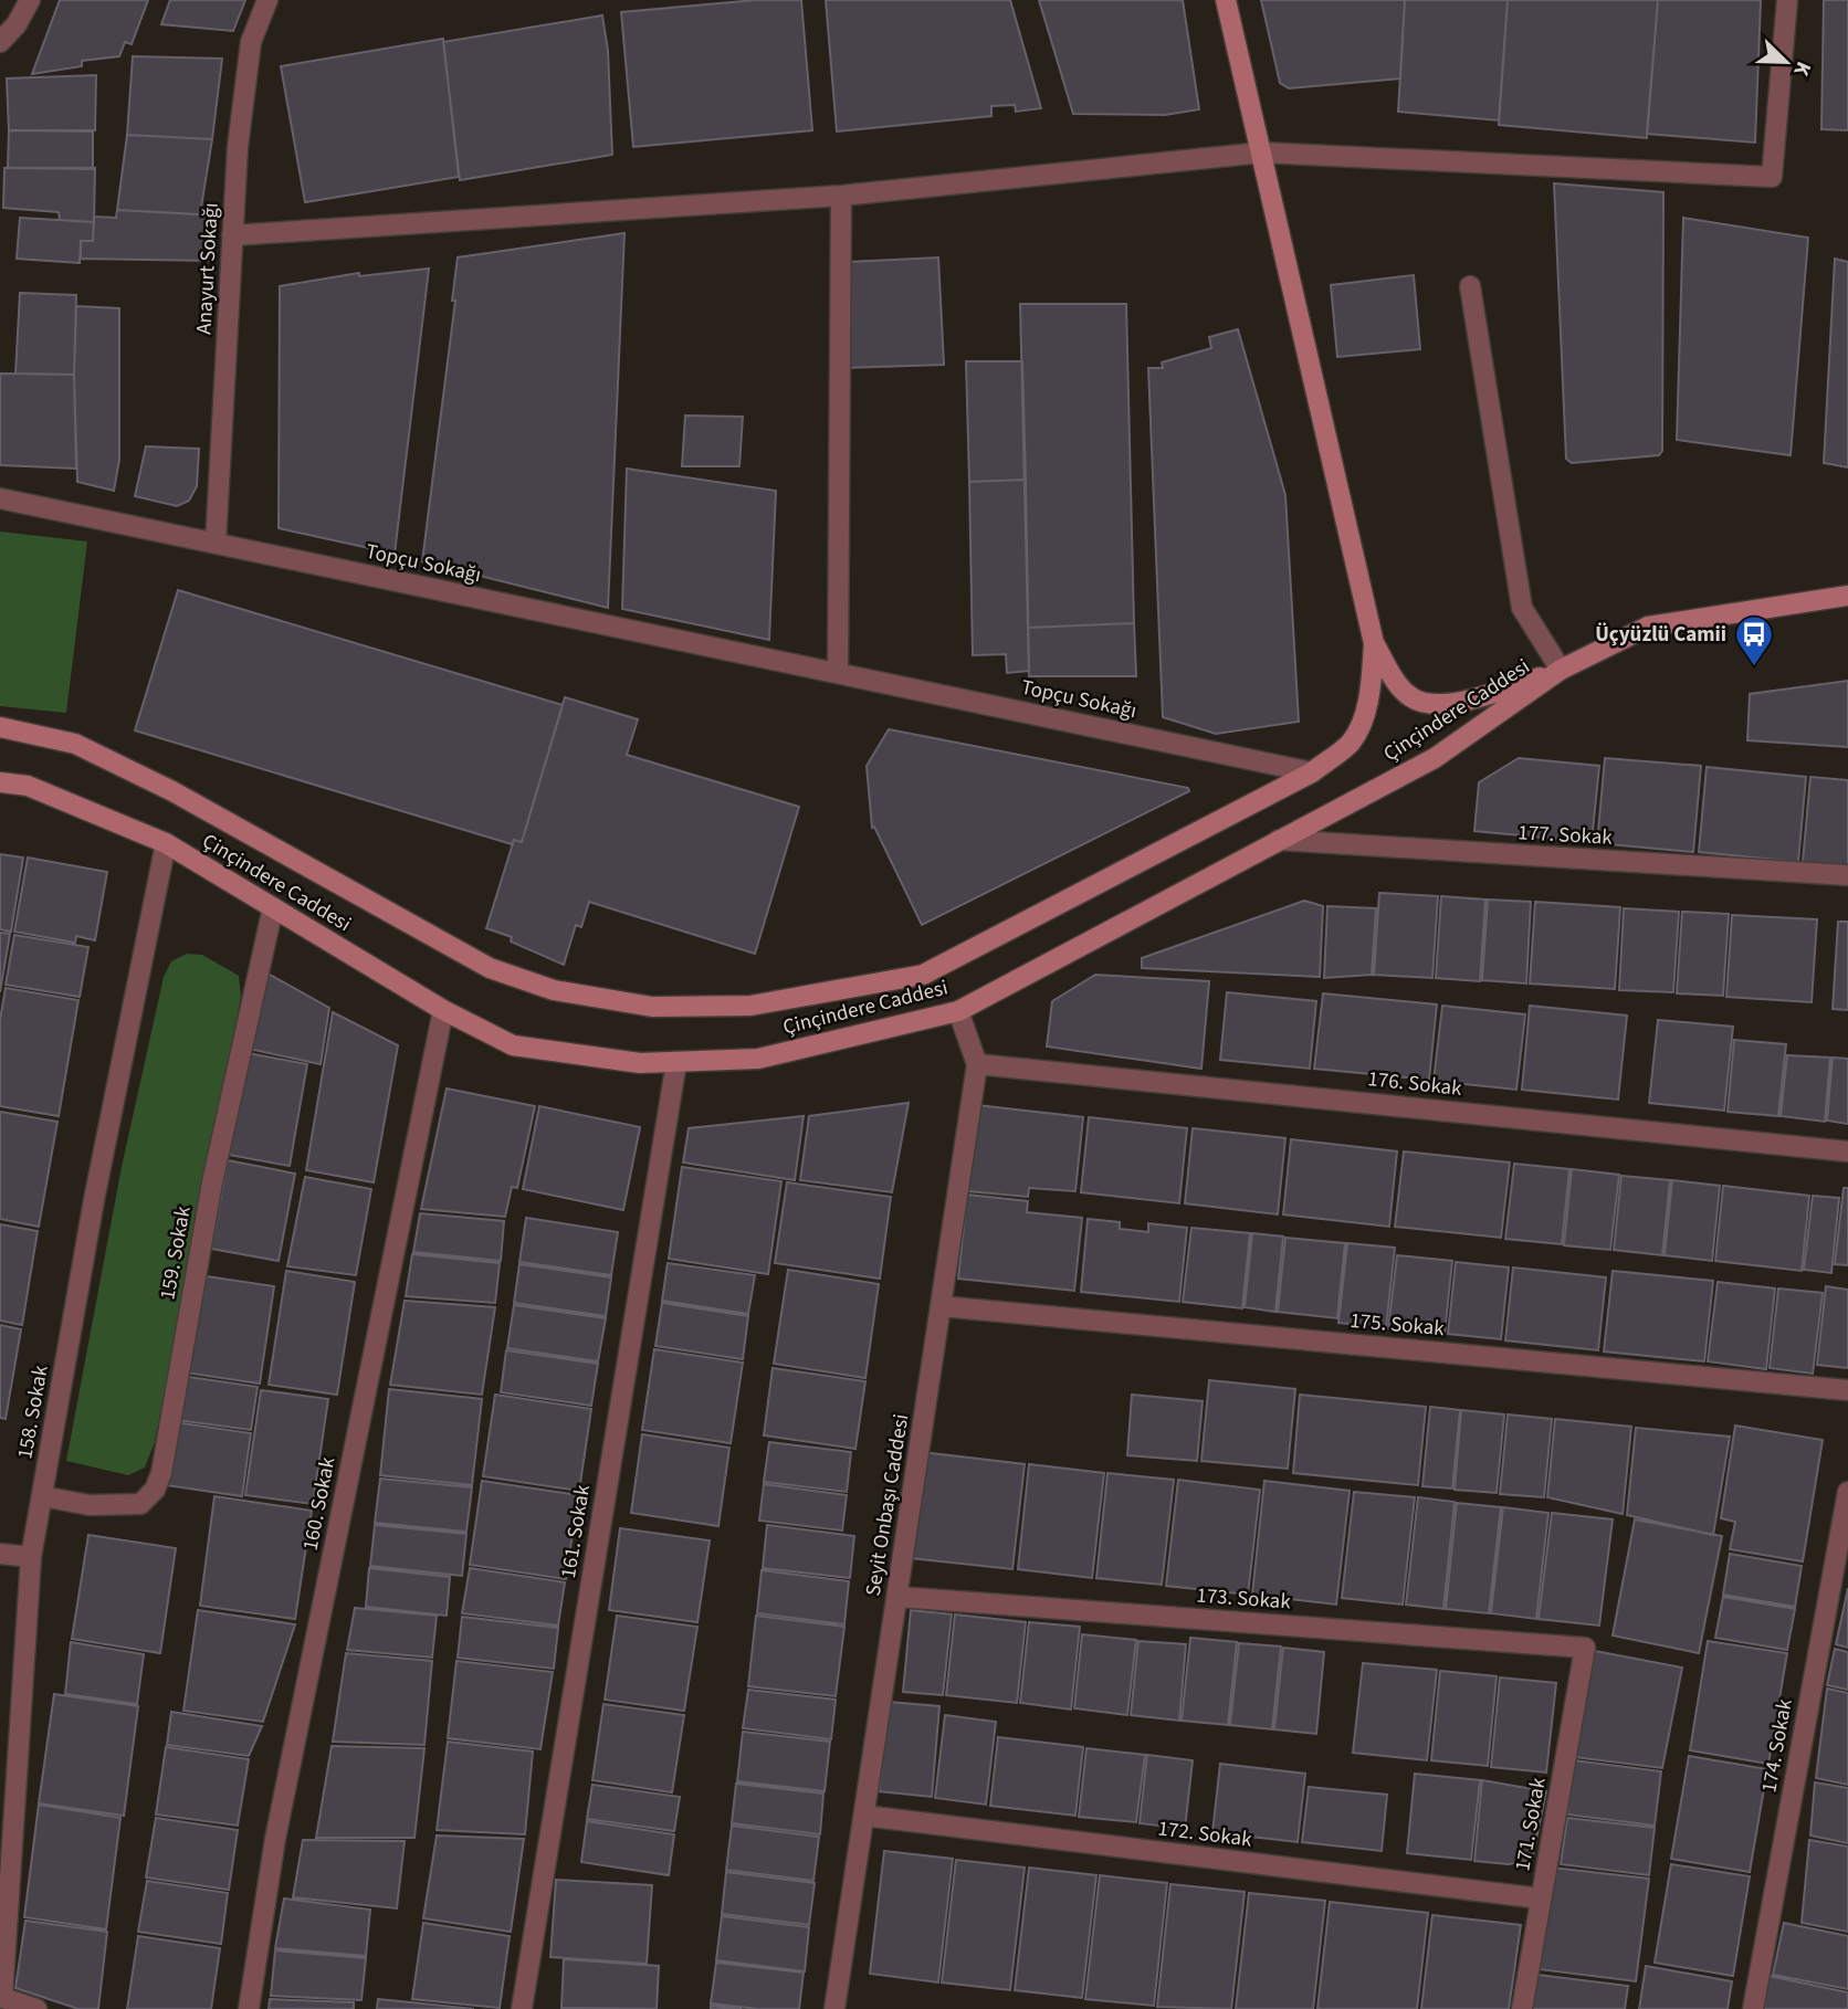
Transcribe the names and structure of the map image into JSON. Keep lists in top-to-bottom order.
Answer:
{
  "streets": {
    "main road": ["Çinçindere Caddesi"],
    "street": [
      "Anayurt Sokağı",
      "Topçu Sokağı",
      "177. Sokak",
      "176. Sokak",
      "159. Sokak",
      "175. Sokak",
      "158. Sokak",
      "160. Sokak",
      "Seyit Onbaşı Caddesi",
      "161. Sokak",
      "173. Sokak",
      "174. Sokak",
      "171. Sokak",
      "172. Sokak"
    ]
  },
  "crossings": [
    ["Anayurt Sokağı", "Topçu Sokağı"],
    ["Topçu Sokağı", "Çinçindere Caddesi"],
    ["Çinçindere Caddesi", "177. Sokak"],
    ["Çinçindere Caddesi", "159. Sokak"],
    ["Çinçindere Caddesi", "158. Sokak"],
    ["Çinçindere Caddesi", "160. Sokak"],
    ["Çinçindere Caddesi", "Seyit Onbaşı Caddesi"],
    ["Çinçindere Caddesi", "161. Sokak"],
    ["176. Sokak", "Seyit Onbaşı Caddesi"],
    ["159. Sokak", "158. Sokak"],
    ["175. Sokak", "Seyit Onbaşı Caddesi"],
    ["Seyit Onbaşı Caddesi", "173. Sokak"],
    ["Seyit Onbaşı Caddesi", "172. Sokak"],
    ["173. Sokak", "171. Sokak"],
    ["171. Sokak", "172. Sokak"]
  ],
  "places": {
    "bus stop": ["Üçyüzlü Camii"]
  },
  "north": "bottom right"
}
